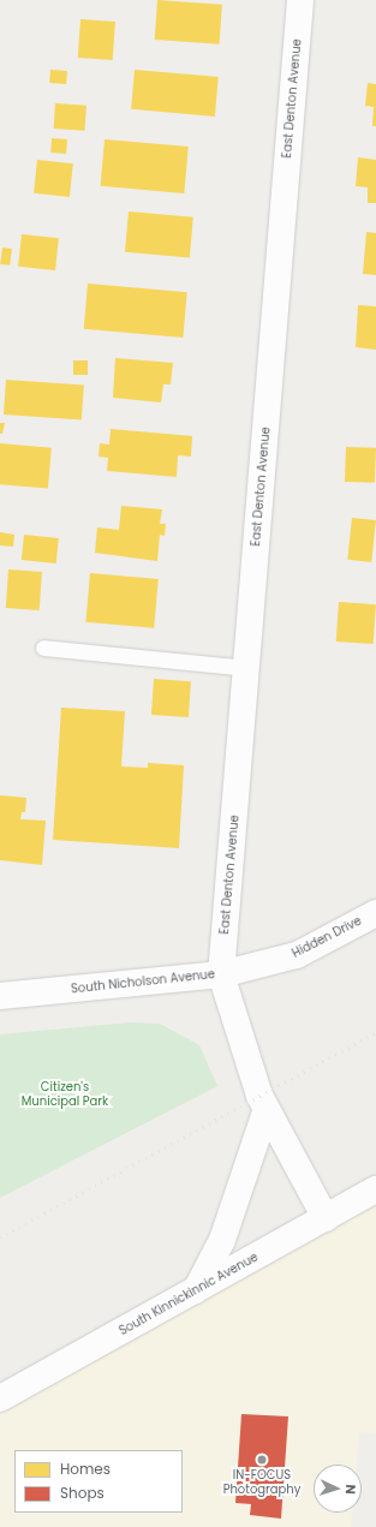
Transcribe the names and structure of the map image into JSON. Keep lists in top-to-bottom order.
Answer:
{
  "streets": {
    "street": [
      "East Denton Avenue",
      "Hidden Drive",
      "South Nicholson Avenue",
      "South Kinnickinnic Avenue"
    ]
  },
  "crossings": [
    ["East Denton Avenue", "Hidden Drive"],
    ["East Denton Avenue", "South Nicholson Avenue"],
    ["Hidden Drive", "South Nicholson Avenue"],
    ["South Nicholson Avenue", "South Kinnickinnic Avenue"]
  ],
  "parks": ["Citizen's Municipal Park"],
  "places": ["IN-FOCUS Photography"],
  "legend": ["Homes", "Shops"],
  "north": "right"
}
